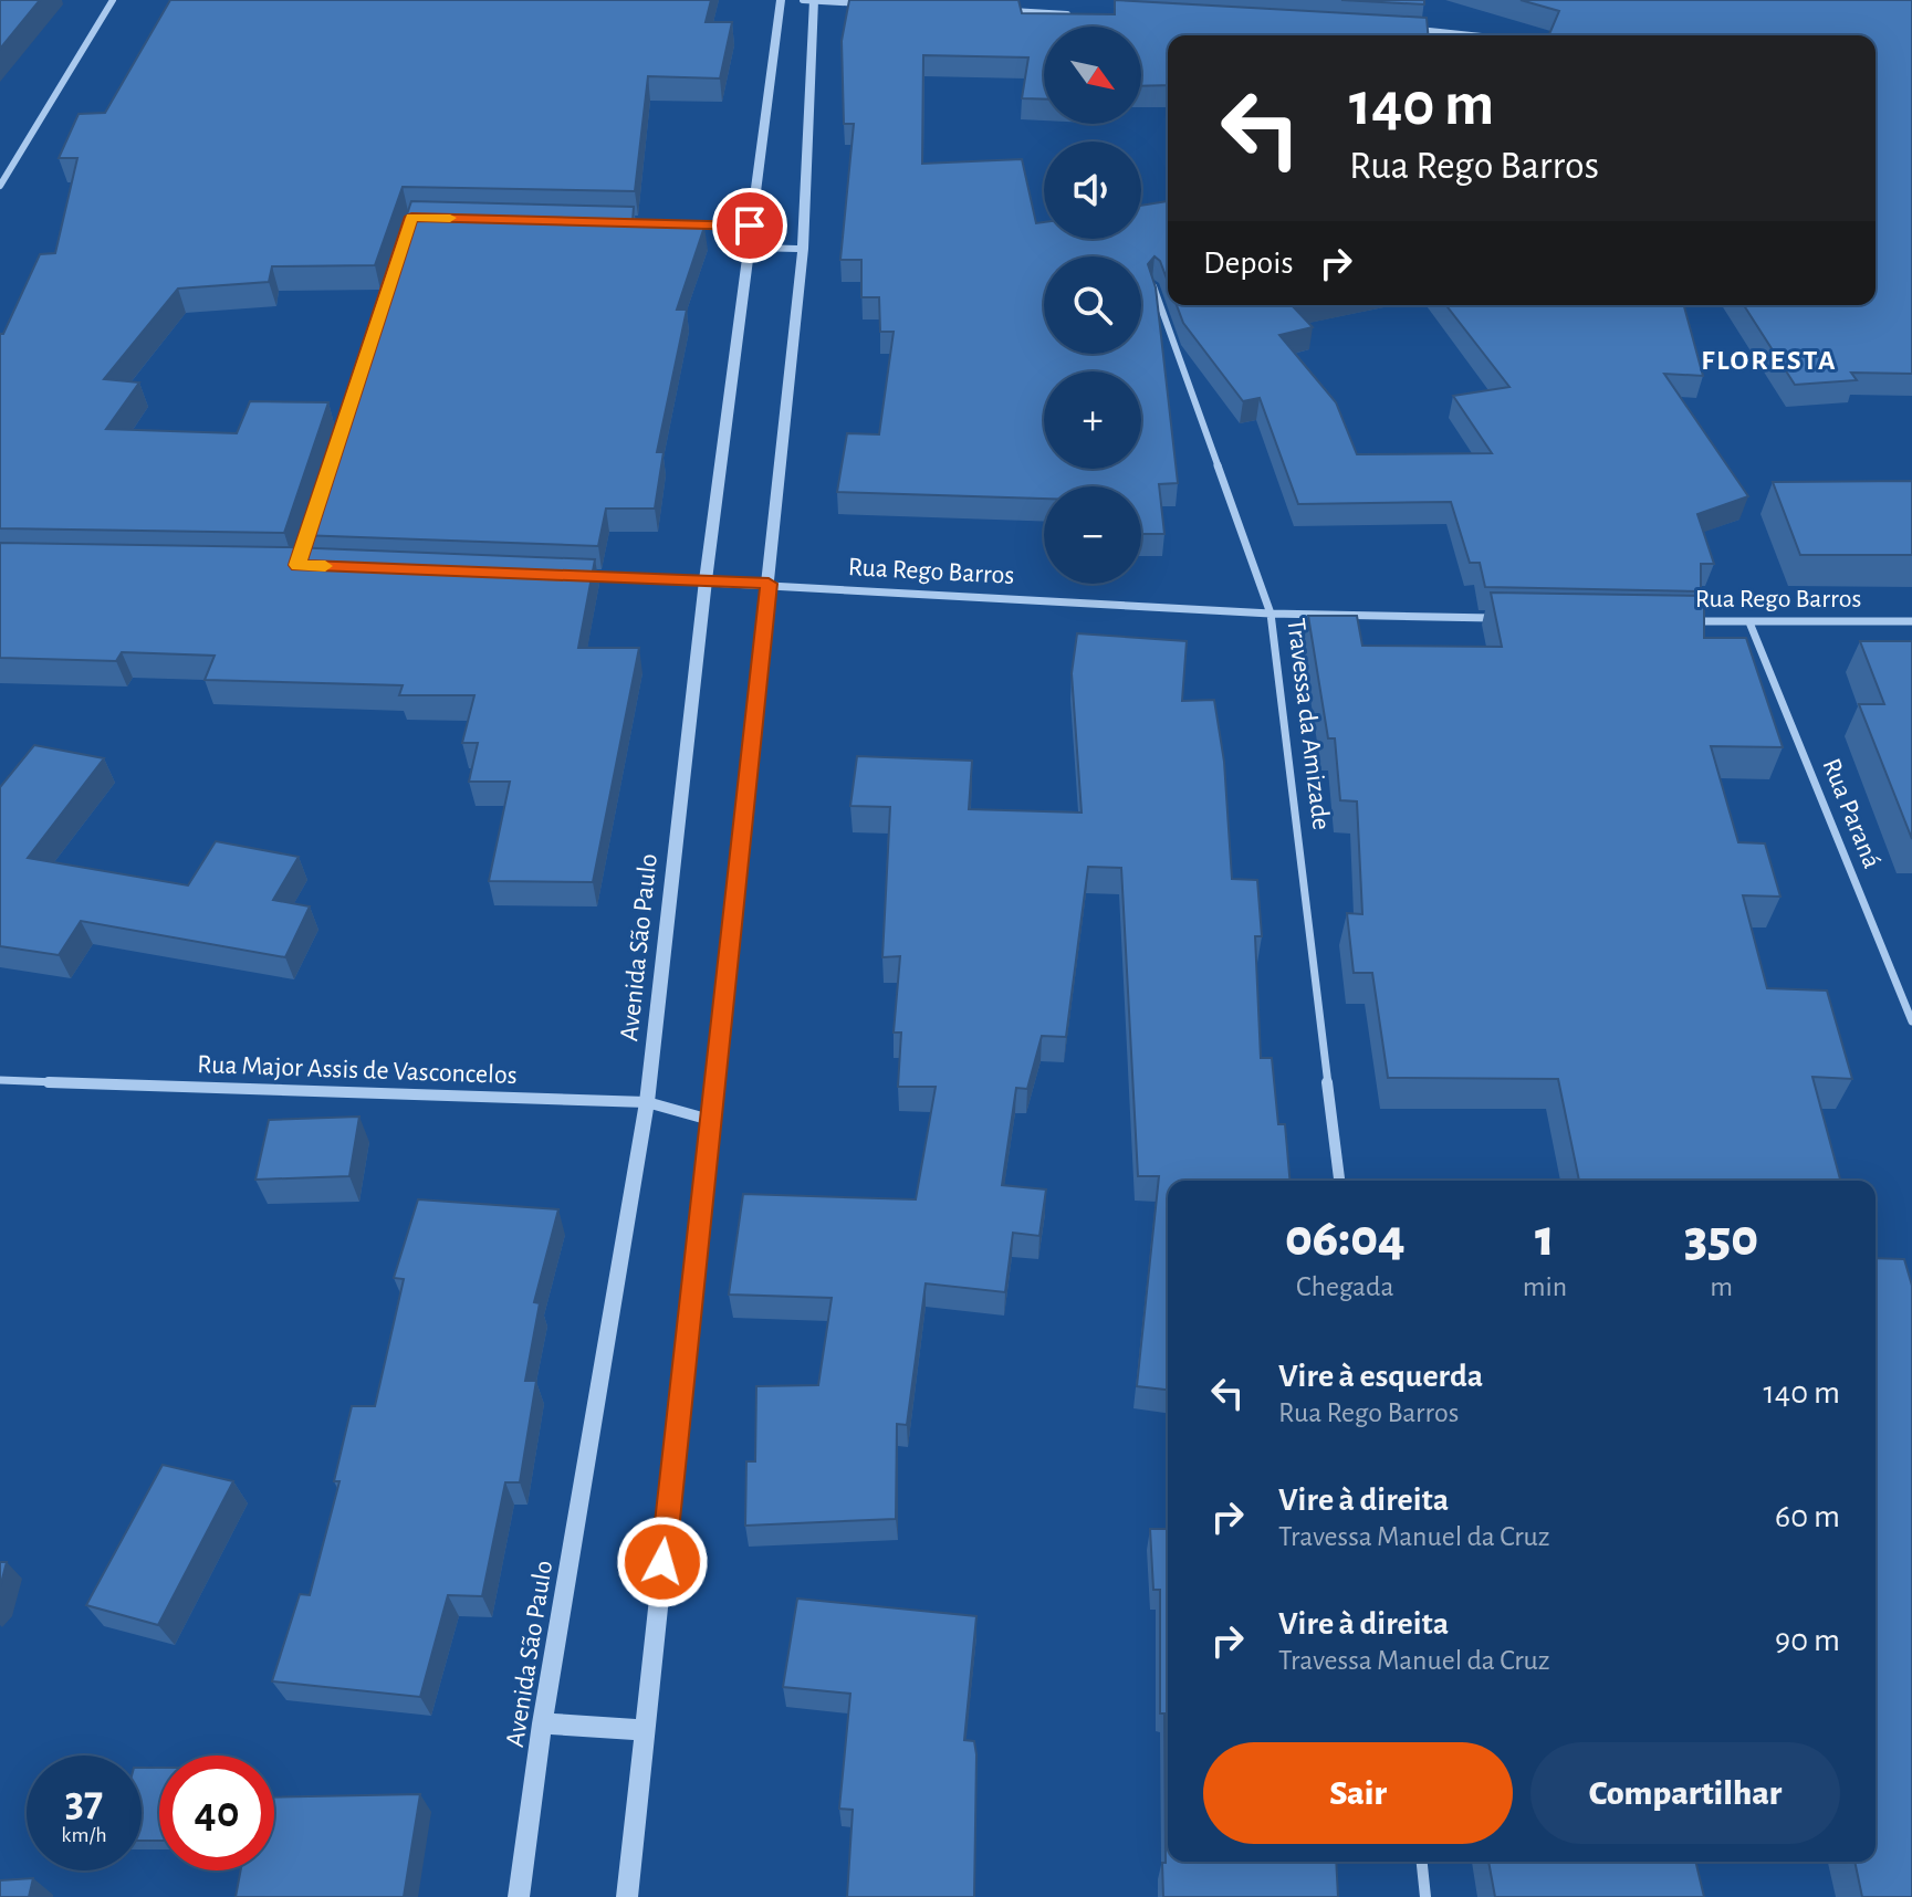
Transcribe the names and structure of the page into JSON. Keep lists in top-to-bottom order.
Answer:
{
  "streets": {
    "street": [
      "Rua Rego Barros",
      "Travessa da Amizade",
      "Rua Paraná",
      "Avenida São Paulo",
      "Rua Major Assis de Vasconcelos"
    ]
  },
  "crossings": [
    ["Rua Rego Barros", "Travessa da Amizade"],
    ["Rua Rego Barros", "Rua Paraná"],
    ["Rua Rego Barros", "Avenida São Paulo"],
    ["Avenida São Paulo", "Rua Major Assis de Vasconcelos"]
  ],
  "districts": ["FLORESTA"],
  "north": "bottom right",
  "page": {
    "map_buttons": ["+", "−"],
    "turn": ["140 m", "Rua Rego Barros"],
    "then": "Depois",
    "eta": [
      "06:04",
      "Chegada",
      "1",
      "min",
      "350",
      "m"
    ],
    "list": [
      {
        "name": "Vire à esquerda",
        "note": "Rua Rego Barros",
        "value": "140 m"
      },
      {
        "name": "Vire à direita",
        "note": "Travessa Manuel da Cruz",
        "value": "60 m"
      },
      {
        "name": "Vire à direita",
        "note": "Travessa Manuel da Cruz",
        "value": "90 m"
      }
    ],
    "buttons": ["Sair", "Compartilhar"],
    "speed": "37 km/h",
    "limit": "40"
  }
}
